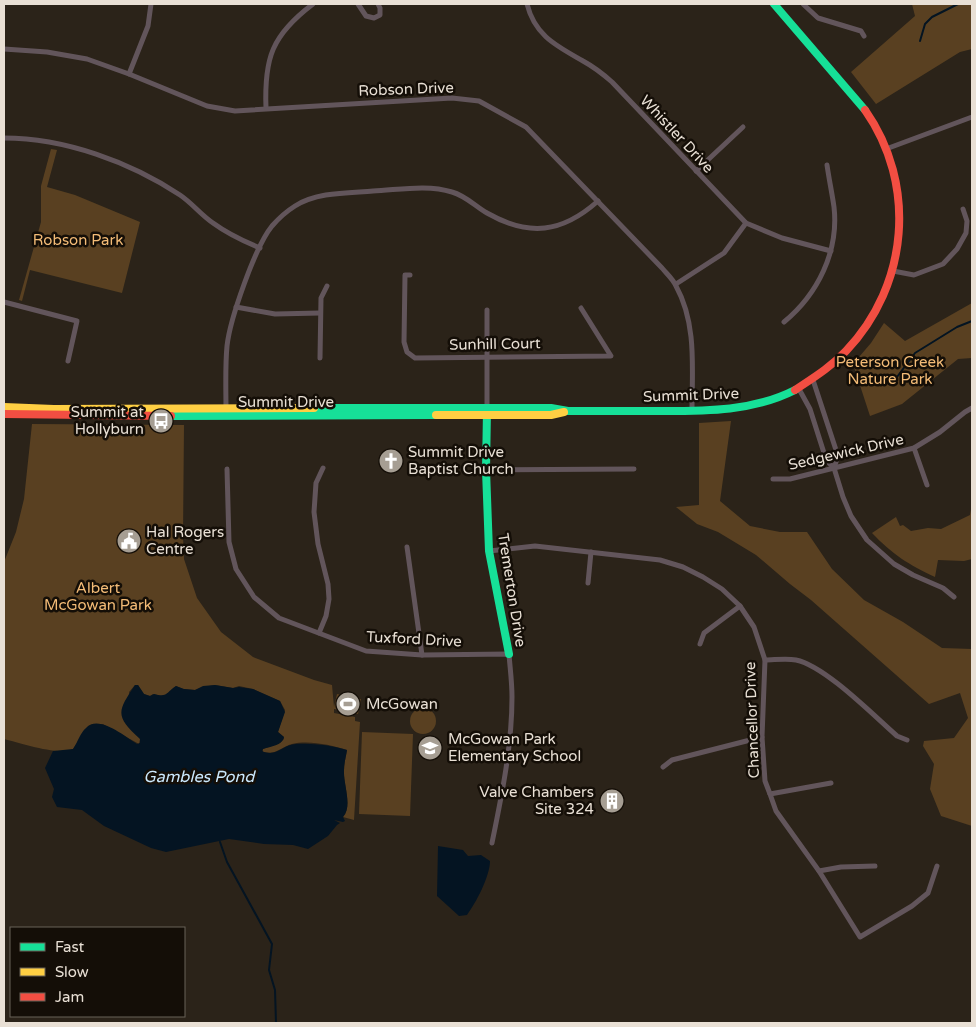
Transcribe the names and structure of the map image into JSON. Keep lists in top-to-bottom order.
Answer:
{
  "streets": {
    "main road": ["Summit Drive", "Tremerton Drive"],
    "street": [
      "Robson Drive",
      "Whistler Drive",
      "Sunhill Court",
      "Sedgewick Drive",
      "Tuxford Drive",
      "Chancellor Drive"
    ]
  },
  "crossings": [
    ["Robson Drive", "Summit Drive"],
    ["Sunhill Court", "Tremerton Drive"],
    ["Summit Drive", "Tremerton Drive"],
    ["Tremerton Drive", "Tuxford Drive"],
    ["Tremerton Drive", "Chancellor Drive"]
  ],
  "water": ["Gambles Pond"],
  "parks": ["Robson Park", "Peterson Creek Nature Park", "Albert McGowan Park"],
  "places": {
    "bus stop": ["Summit at Hollyburn"],
    "church": ["Summit Drive Baptist Church"],
    "public building": ["Hal Rogers Centre"],
    "sports": ["McGowan"],
    "school or university": ["McGowan Park Elementary School"],
    "building": ["Valve Chambers Site 324"]
  },
  "legend": ["Fast", "Slow", "Jam"]
}
